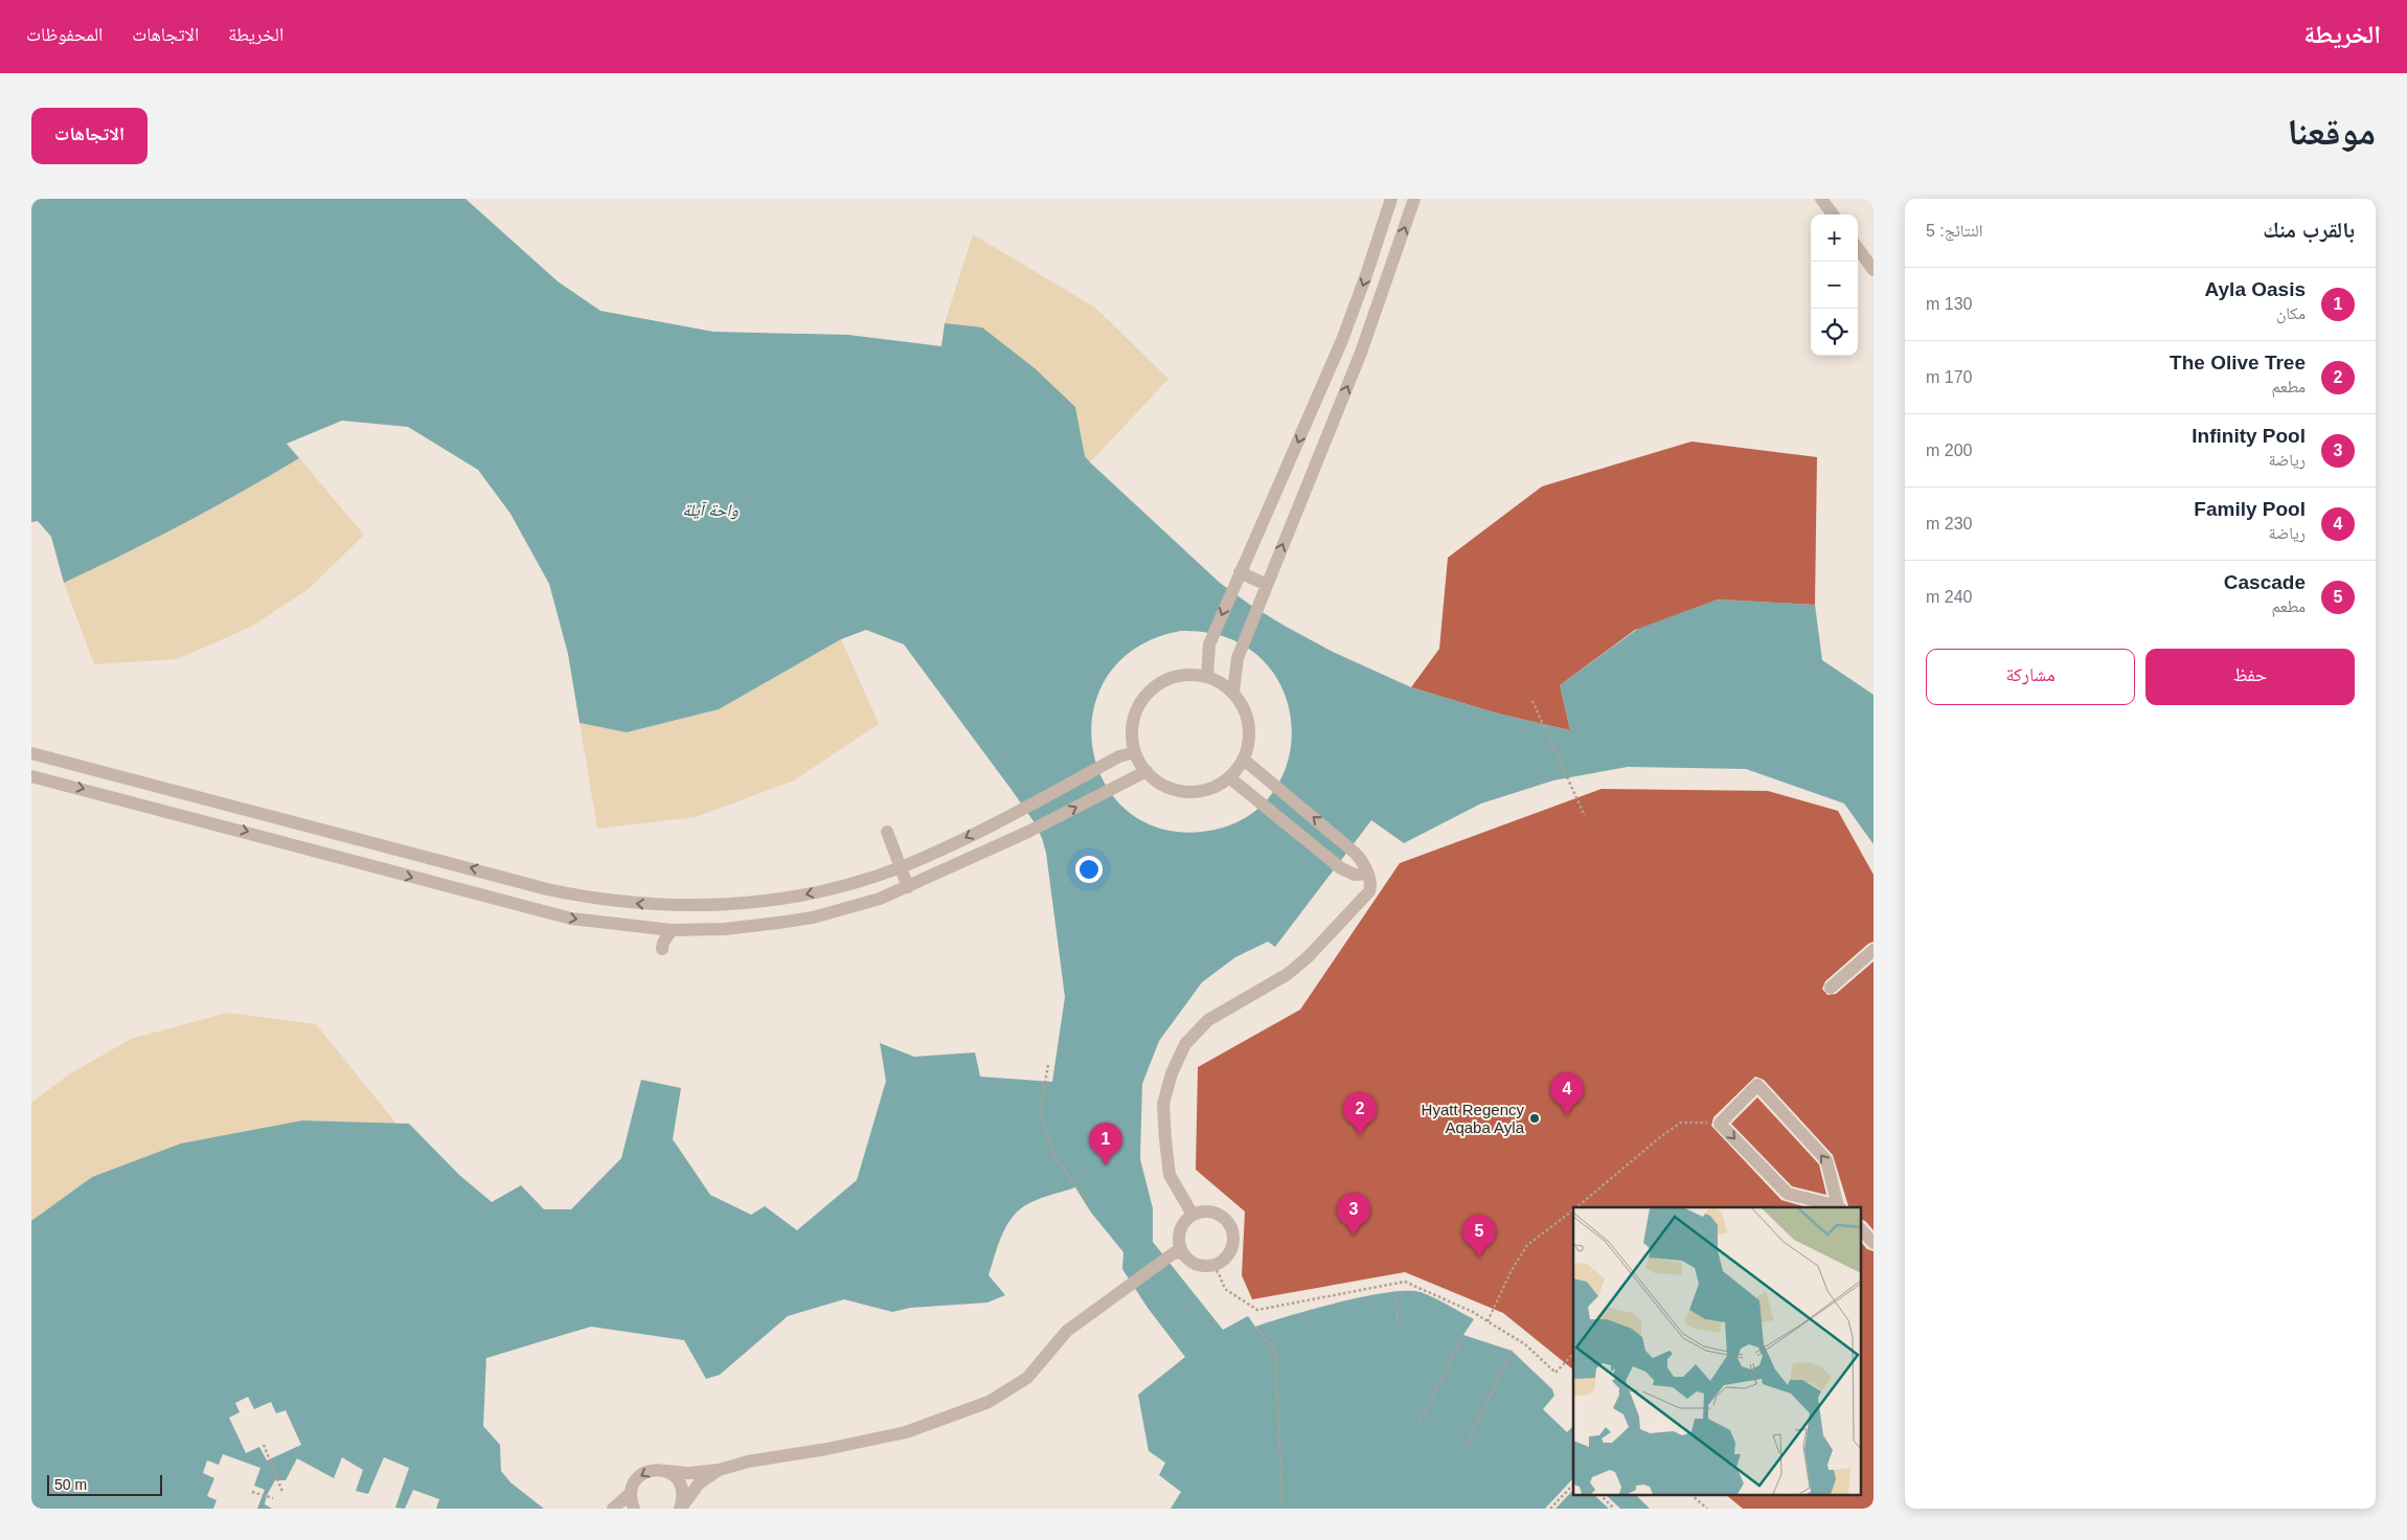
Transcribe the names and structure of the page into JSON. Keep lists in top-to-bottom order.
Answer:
{
  "water": ["واحة آيلة"],
  "places": ["Hyatt Regency Aqaba Ayla"],
  "scale_bar": "50 m",
  "page": {
    "header": "الخريطة",
    "nav": ["الخريطة", "الاتجاهات", "المحفوظات"],
    "title": "موقعنا",
    "buttons": [
      "الاتجاهات",
      ["حفظ", "مشاركة"]
    ],
    "heading": ["بالقرب منك", "النتائج: 5"],
    "map_buttons": ["+", "−"],
    "list": [
      {
        "mark": "1",
        "name": "Ayla Oasis",
        "note": "مكان",
        "value": "130 m"
      },
      {
        "mark": "2",
        "name": "The Olive Tree",
        "note": "مطعم",
        "value": "170 m"
      },
      {
        "mark": "3",
        "name": "Infinity Pool",
        "note": "رياضة",
        "value": "200 m"
      },
      {
        "mark": "4",
        "name": "Family Pool",
        "note": "رياضة",
        "value": "230 m"
      },
      {
        "mark": "5",
        "name": "Cascade",
        "note": "مطعم",
        "value": "240 m"
      }
    ],
    "pins": [
      "4",
      "2",
      "1",
      "3",
      "5"
    ],
    "scale": "50 m"
  }
}
